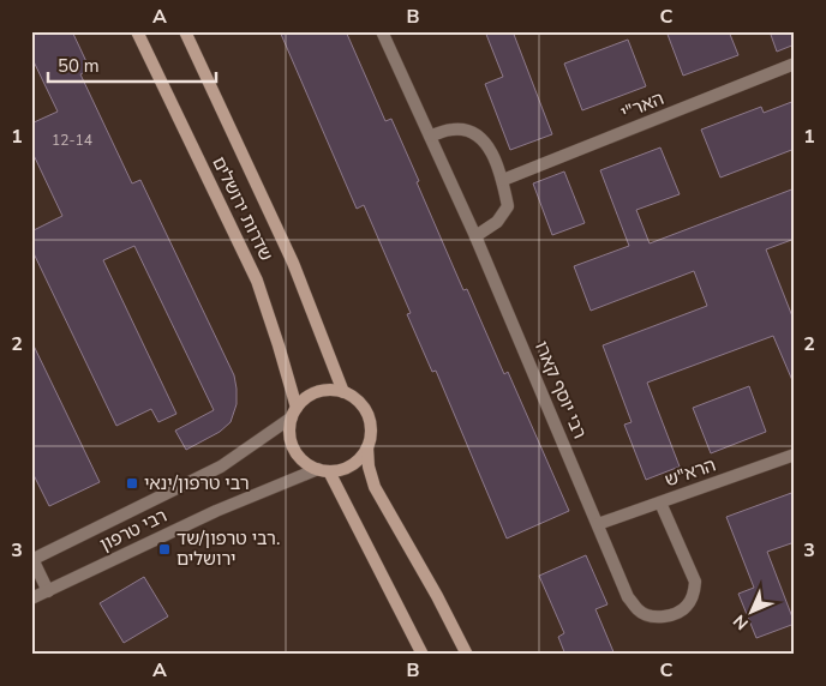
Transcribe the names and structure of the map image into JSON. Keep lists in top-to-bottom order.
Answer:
{
  "streets": {
    "main road": ["שדרות ירושלים"],
    "street": [
      "האר\"י",
      "רבי יוסף קארו",
      "הרא\"ש",
      "רבי טרפון"
    ]
  },
  "crossings": [
    ["שדרות ירושלים", "רבי טרפון"],
    ["רבי יוסף קארו", "הרא\"ש"]
  ],
  "places": {
    "transit": ["רבי טרפון/ינאי", "רבי טרפון/שד. ירושלים"]
  },
  "house_numbers": ["12-14"],
  "scale_bar": "50 m",
  "north": "bottom left",
  "grid": {
    "columns": ["A", "B", "C"],
    "rows": ["1", "2", "3"]
  }
}
